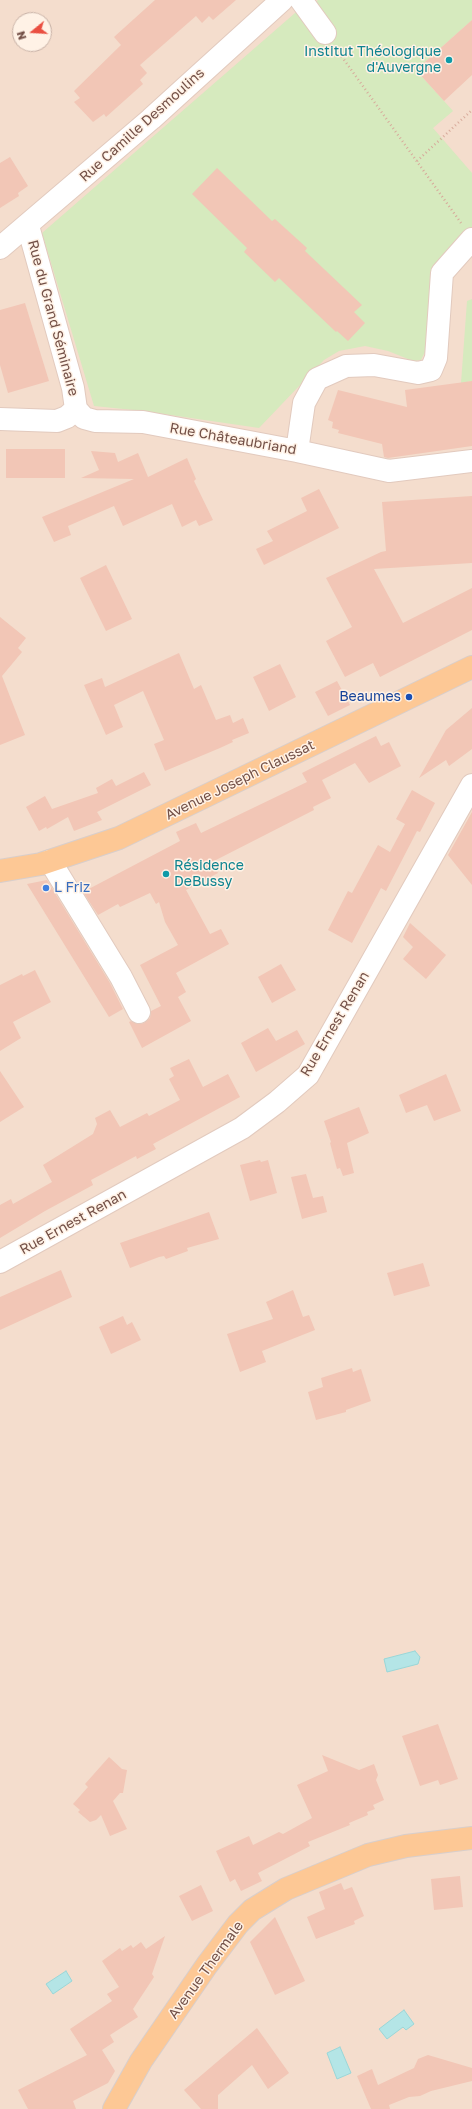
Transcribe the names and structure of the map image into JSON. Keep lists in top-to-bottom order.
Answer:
{
  "streets": {
    "main road": ["Avenue Joseph Claussat", "Avenue Thermale"],
    "street": [
      "Rue Camille Desmoulins",
      "Rue du Grand Séminaire",
      "Rue Châteaubriand",
      "Rue Ernest Renan"
    ]
  },
  "crossings": [
    ["Rue Camille Desmoulins", "Rue du Grand Séminaire"],
    ["Rue du Grand Séminaire", "Rue Châteaubriand"]
  ],
  "places": [
    "Institut Théologique d'Auvergne",
    "Beaumes",
    "Résidence DeBussy",
    "L Friz"
  ],
  "north": "left"
}
